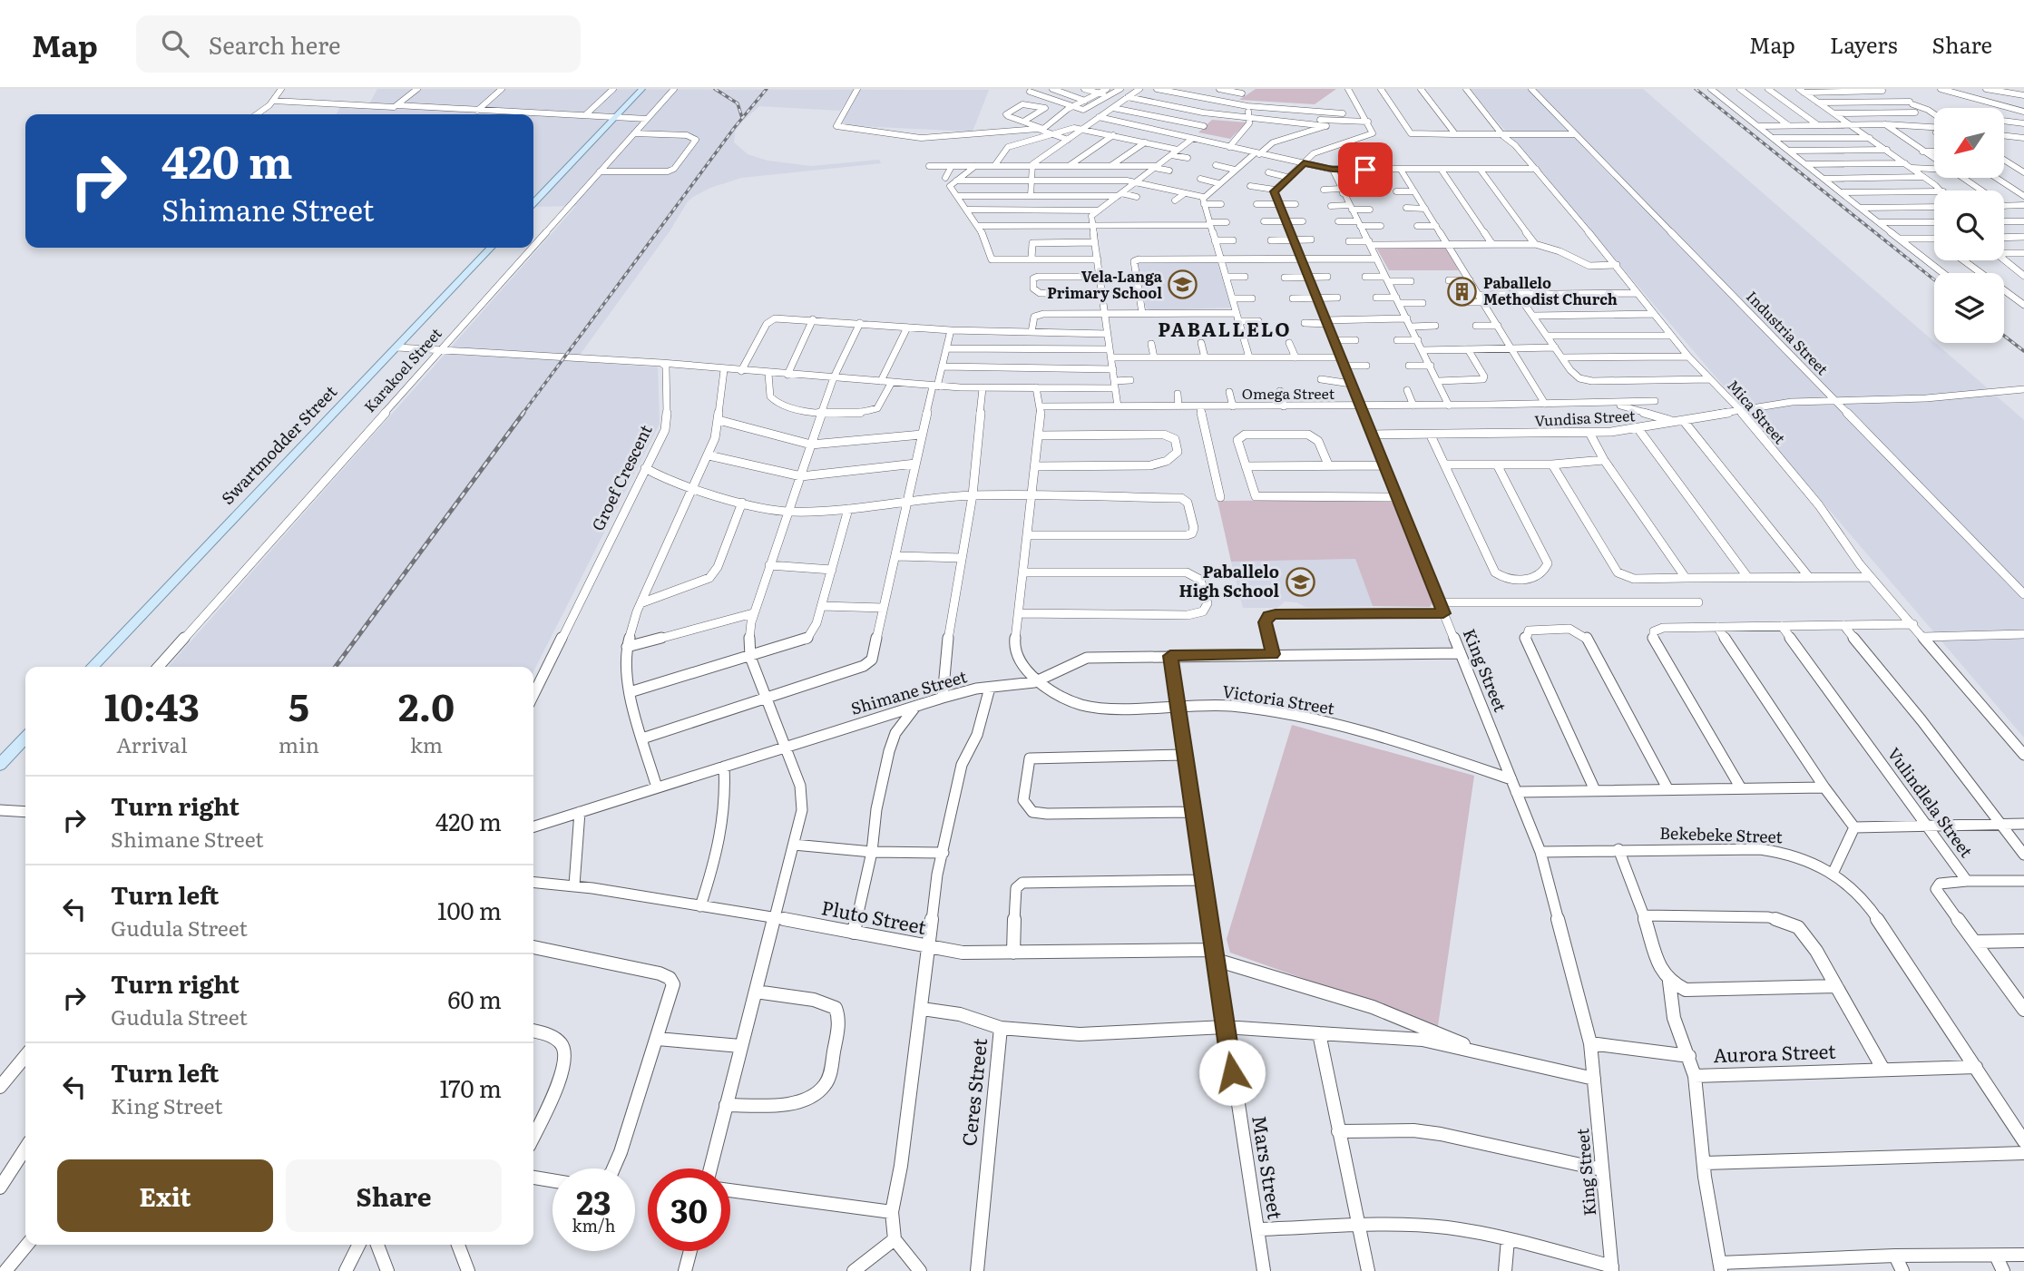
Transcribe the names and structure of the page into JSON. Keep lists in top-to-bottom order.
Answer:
{
  "streets": {
    "main road": ["Swartmodder Street"],
    "street": [
      "Industria Street",
      "Karakoel Street",
      "Omega Street",
      "Mica Street",
      "Vundisa Street",
      "Groef Crescent",
      "King Street",
      "Shimane Street",
      "Victoria Street",
      "Vulindlela Street",
      "Bekebeke Street",
      "Pluto Street",
      "Aurora Street",
      "Ceres Street",
      "Mars Street"
    ]
  },
  "crossings": [
    ["Industria Street", "Vundisa Street"],
    ["Omega Street", "King Street"],
    ["Mica Street", "Vundisa Street"],
    ["Vundisa Street", "King Street"],
    ["King Street", "Shimane Street"],
    ["King Street", "Victoria Street"],
    ["King Street", "Bekebeke Street"],
    ["Shimane Street", "Victoria Street"],
    ["Shimane Street", "Mars Street"],
    ["Victoria Street", "Mars Street"],
    ["Bekebeke Street", "Aurora Street"],
    ["Pluto Street", "Ceres Street"],
    ["Pluto Street", "Mars Street"],
    ["Ceres Street", "Mars Street"]
  ],
  "districts": ["PABALLELO"],
  "places": {
    "school or university": ["Vela-Langa Primary School", "Paballelo High School"],
    "building": ["Paballelo Methodist Church"]
  },
  "north": "bottom left",
  "page": {
    "header": "Map",
    "search": "Search here",
    "nav": ["Map", "Layers", "Share"],
    "turn": ["420 m", "Shimane Street"],
    "eta": [
      "10:43",
      "Arrival",
      "5",
      "min",
      "2.0",
      "km"
    ],
    "list": [
      {
        "name": "Turn right",
        "note": "Shimane Street",
        "value": "420 m"
      },
      {
        "name": "Turn left",
        "note": "Gudula Street",
        "value": "100 m"
      },
      {
        "name": "Turn right",
        "note": "Gudula Street",
        "value": "60 m"
      },
      {
        "name": "Turn left",
        "note": "King Street",
        "value": "170 m"
      }
    ],
    "buttons": ["Exit", "Share"],
    "speed": "23 km/h",
    "limit": "30"
  }
}
